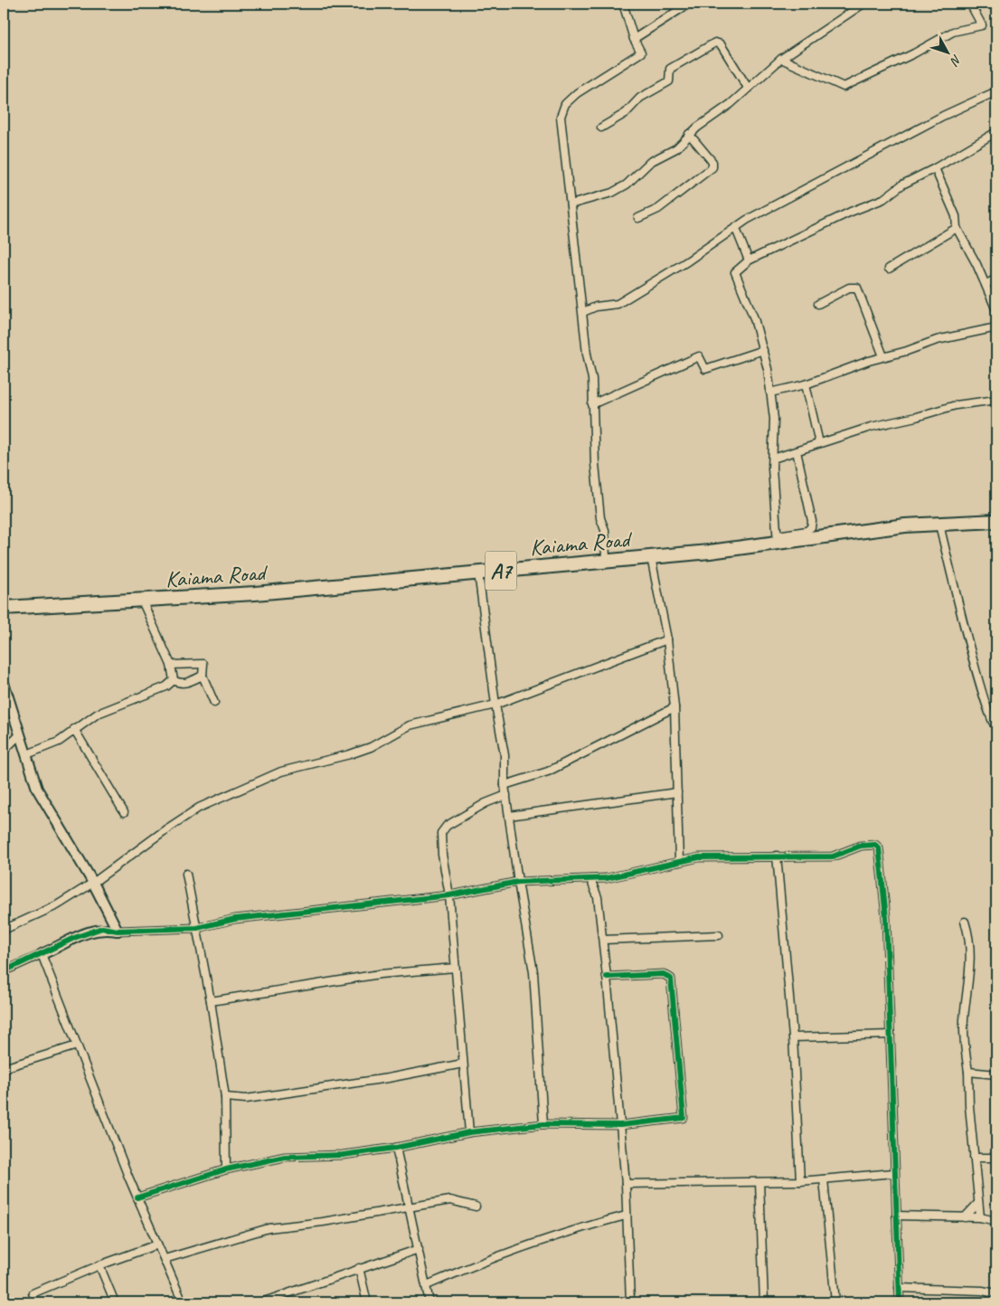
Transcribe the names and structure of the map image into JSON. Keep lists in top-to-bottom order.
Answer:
{
  "streets": {
    "highway": ["Kaiama Road", "A7"]
  },
  "north": "bottom right"
}
